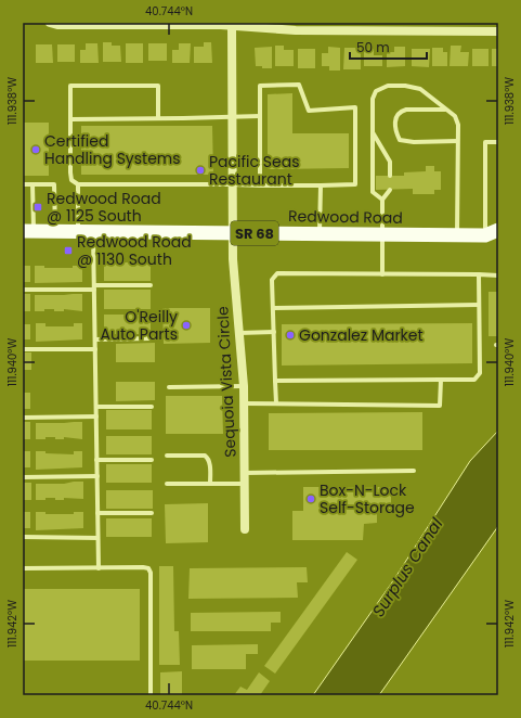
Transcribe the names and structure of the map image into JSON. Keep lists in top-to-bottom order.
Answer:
{
  "streets": {
    "main road": ["Redwood Road", "SR 68"],
    "street": ["Sequoia Vista Circle"]
  },
  "crossings": [
    ["Redwood Road", "Sequoia Vista Circle"]
  ],
  "water": ["Surplus Canal"],
  "places": {
    "other": [
      "Certified Handling Systems",
      "Pacific Seas Restaurant",
      "O'Reilly Auto Parts",
      "Gonzalez Market",
      "Box-N-Lock Self-Storage"
    ],
    "transit": ["Redwood Road @ 1125 South", "Redwood Road @ 1130 South"]
  },
  "scale_bar": "50 m",
  "coordinates": [
    "40.744°N",
    "111.938°W",
    "111.940°W",
    "111.942°W"
  ]
}
